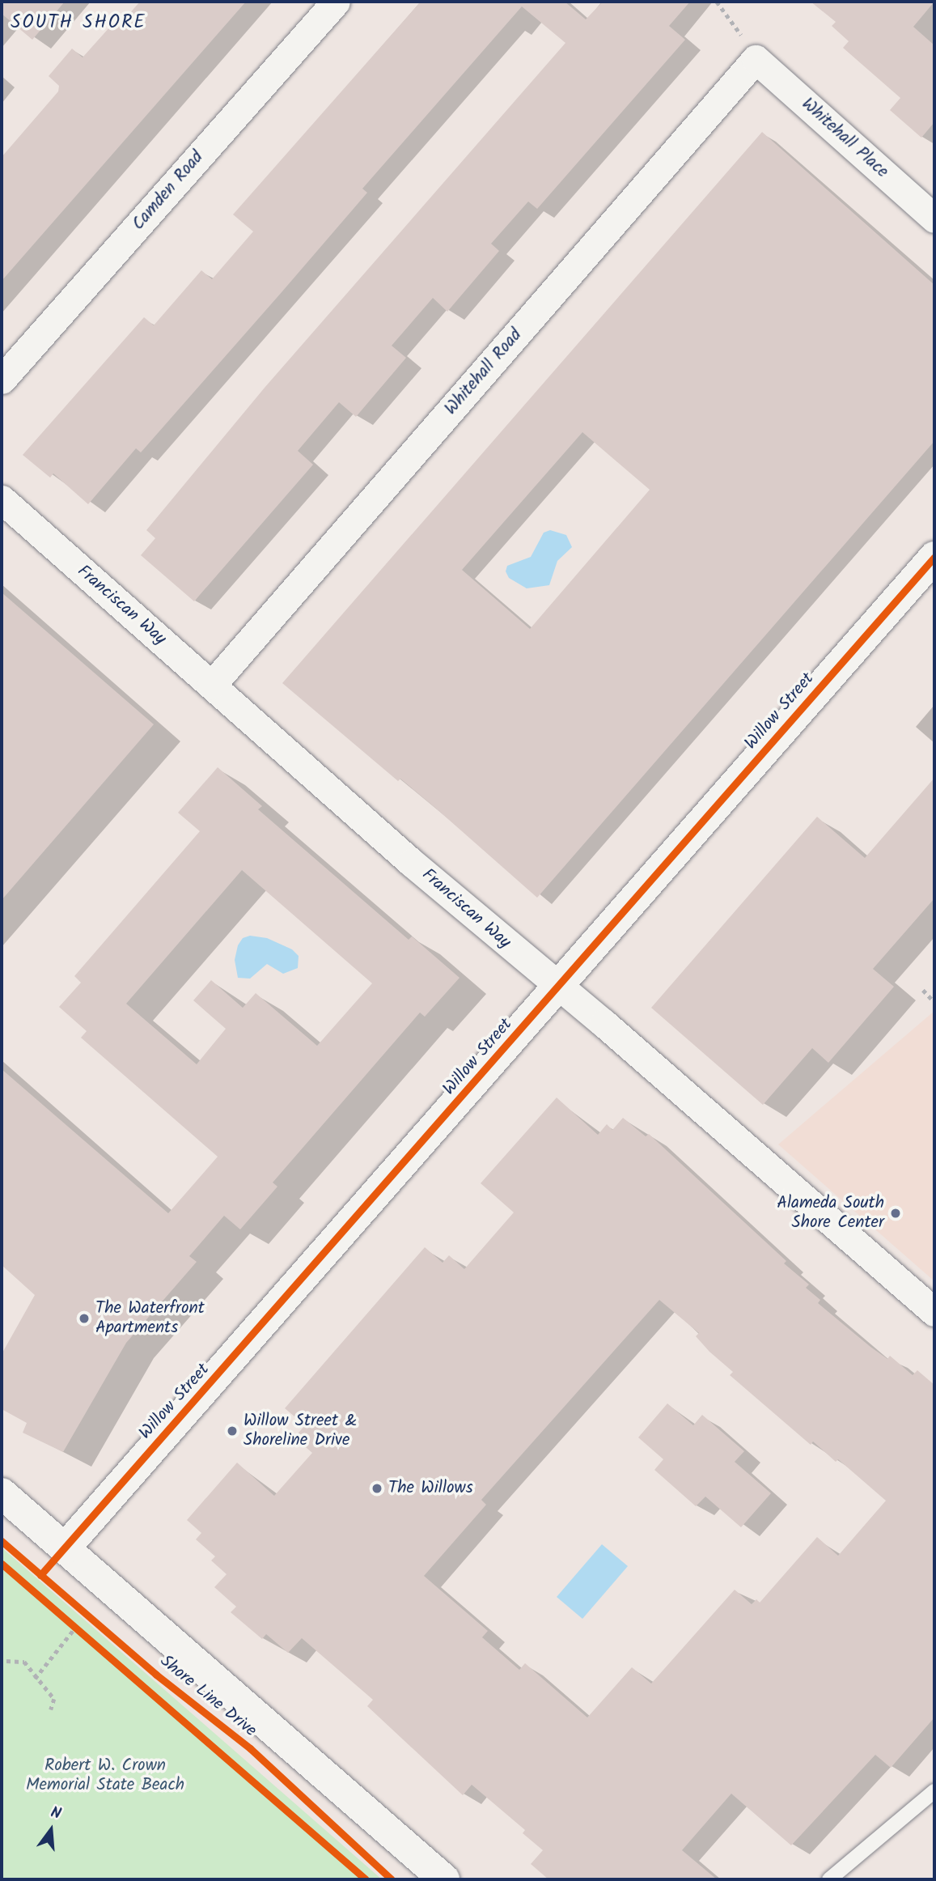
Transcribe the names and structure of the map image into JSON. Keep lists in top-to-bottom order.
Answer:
{
  "streets": {
    "street": [
      "Whitehall Place",
      "Camden Road",
      "Whitehall Road",
      "Franciscan Way",
      "Willow Street",
      "Shore Line Drive"
    ]
  },
  "crossings": [
    ["Whitehall Place", "Whitehall Road"],
    ["Whitehall Road", "Franciscan Way"],
    ["Franciscan Way", "Willow Street"],
    ["Willow Street", "Shore Line Drive"]
  ],
  "districts": ["SOUTH SHORE"],
  "parks": ["Robert W. Crown Memorial State Beach"],
  "places": [
    "Alameda South Shore Center",
    "The Waterfront Apartments",
    "Willow Street & Shoreline Drive",
    "The Willows"
  ],
  "north": "top"
}
